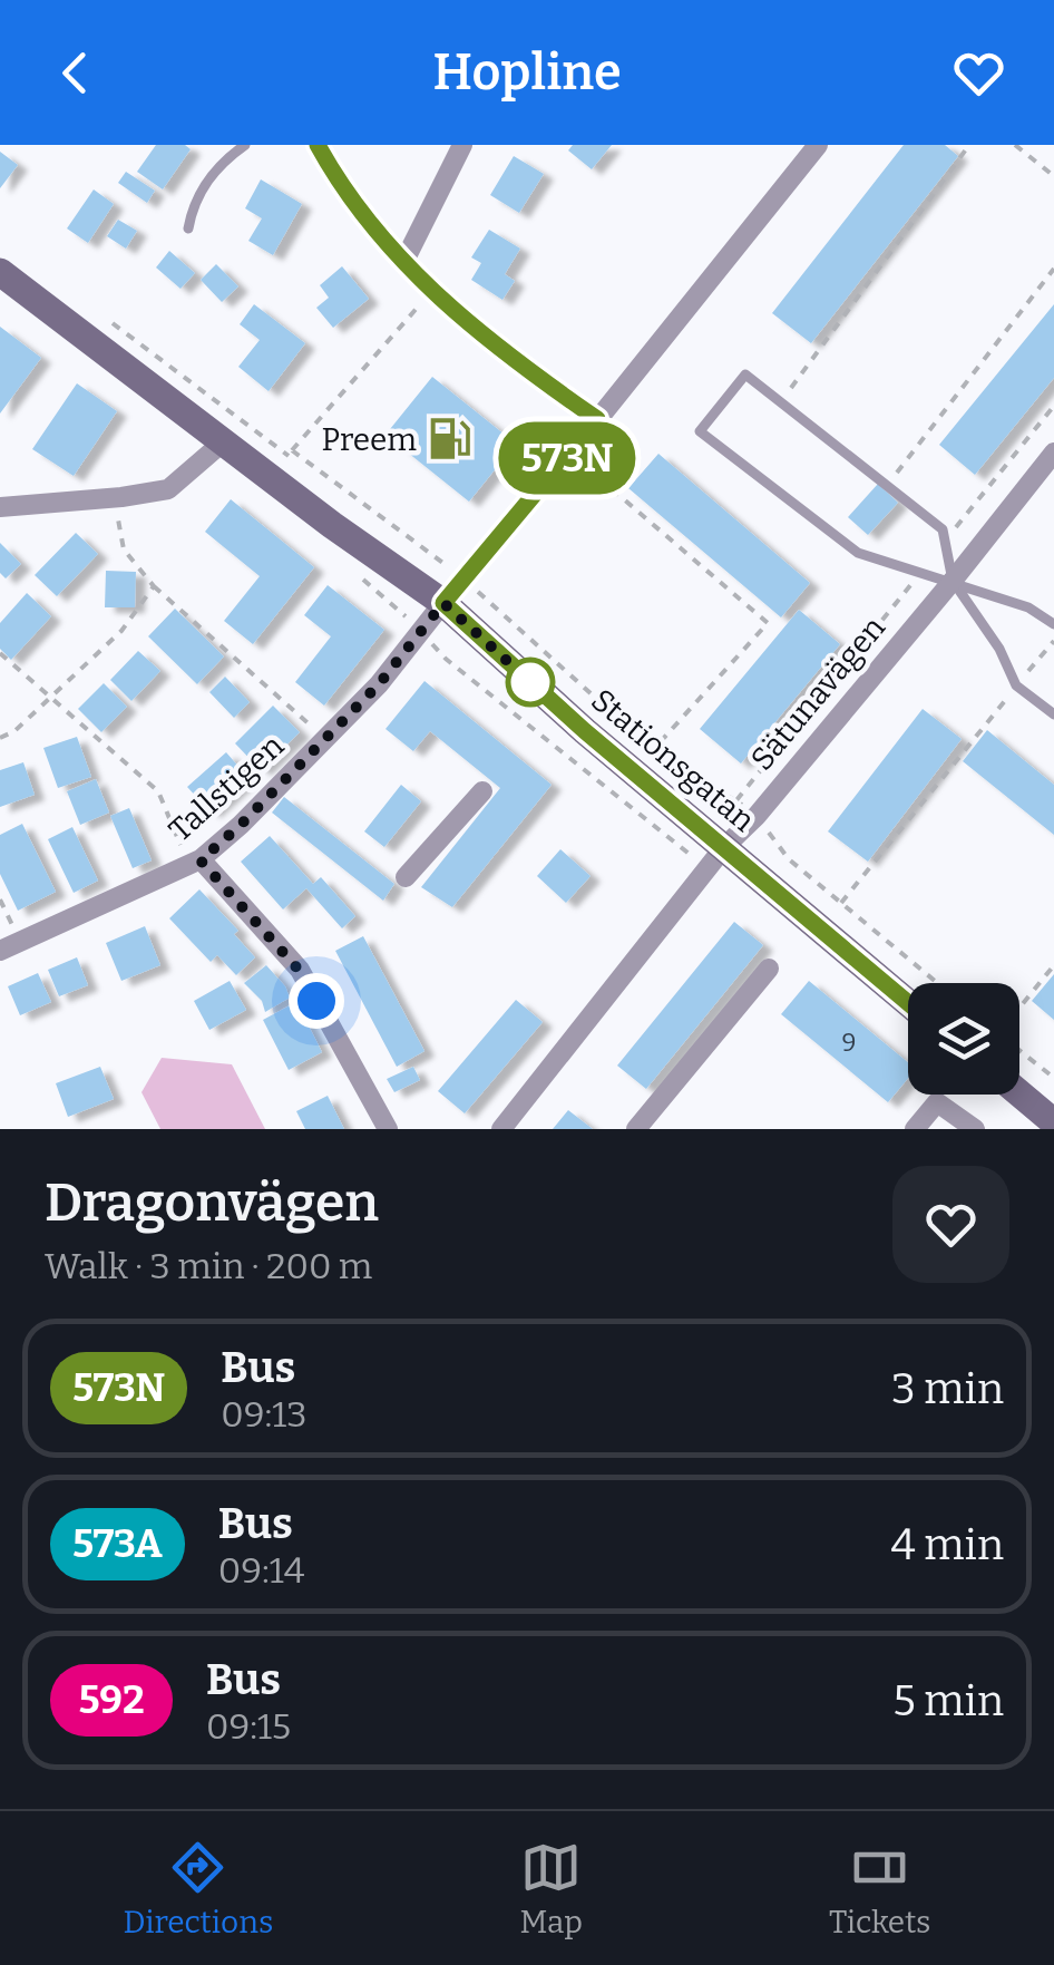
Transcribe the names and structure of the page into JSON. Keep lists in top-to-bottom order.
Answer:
{
  "streets": {
    "street": ["Sätunavägen", "Stationsgatan", "Tallstigen"]
  },
  "crossings": [
    ["Sätunavägen", "Stationsgatan"],
    ["Stationsgatan", "Tallstigen"]
  ],
  "places": {
    "fuel station": ["Preem"]
  },
  "lines": ["bus line 573N"],
  "house_numbers": ["9"],
  "page": {
    "header": "Hopline",
    "on_map": "573N",
    "heading": ["Dragonvägen", "Walk · 3 min · 200 m"],
    "list": [
      {
        "mark": "573N",
        "name": "Bus",
        "note": "09:13",
        "value": "3 min"
      },
      {
        "mark": "573A",
        "name": "Bus",
        "note": "09:14",
        "value": "4 min"
      },
      {
        "mark": "592",
        "name": "Bus",
        "note": "09:15",
        "value": "5 min"
      }
    ],
    "tabs": ["Directions", "Map", "Tickets"]
  }
}
